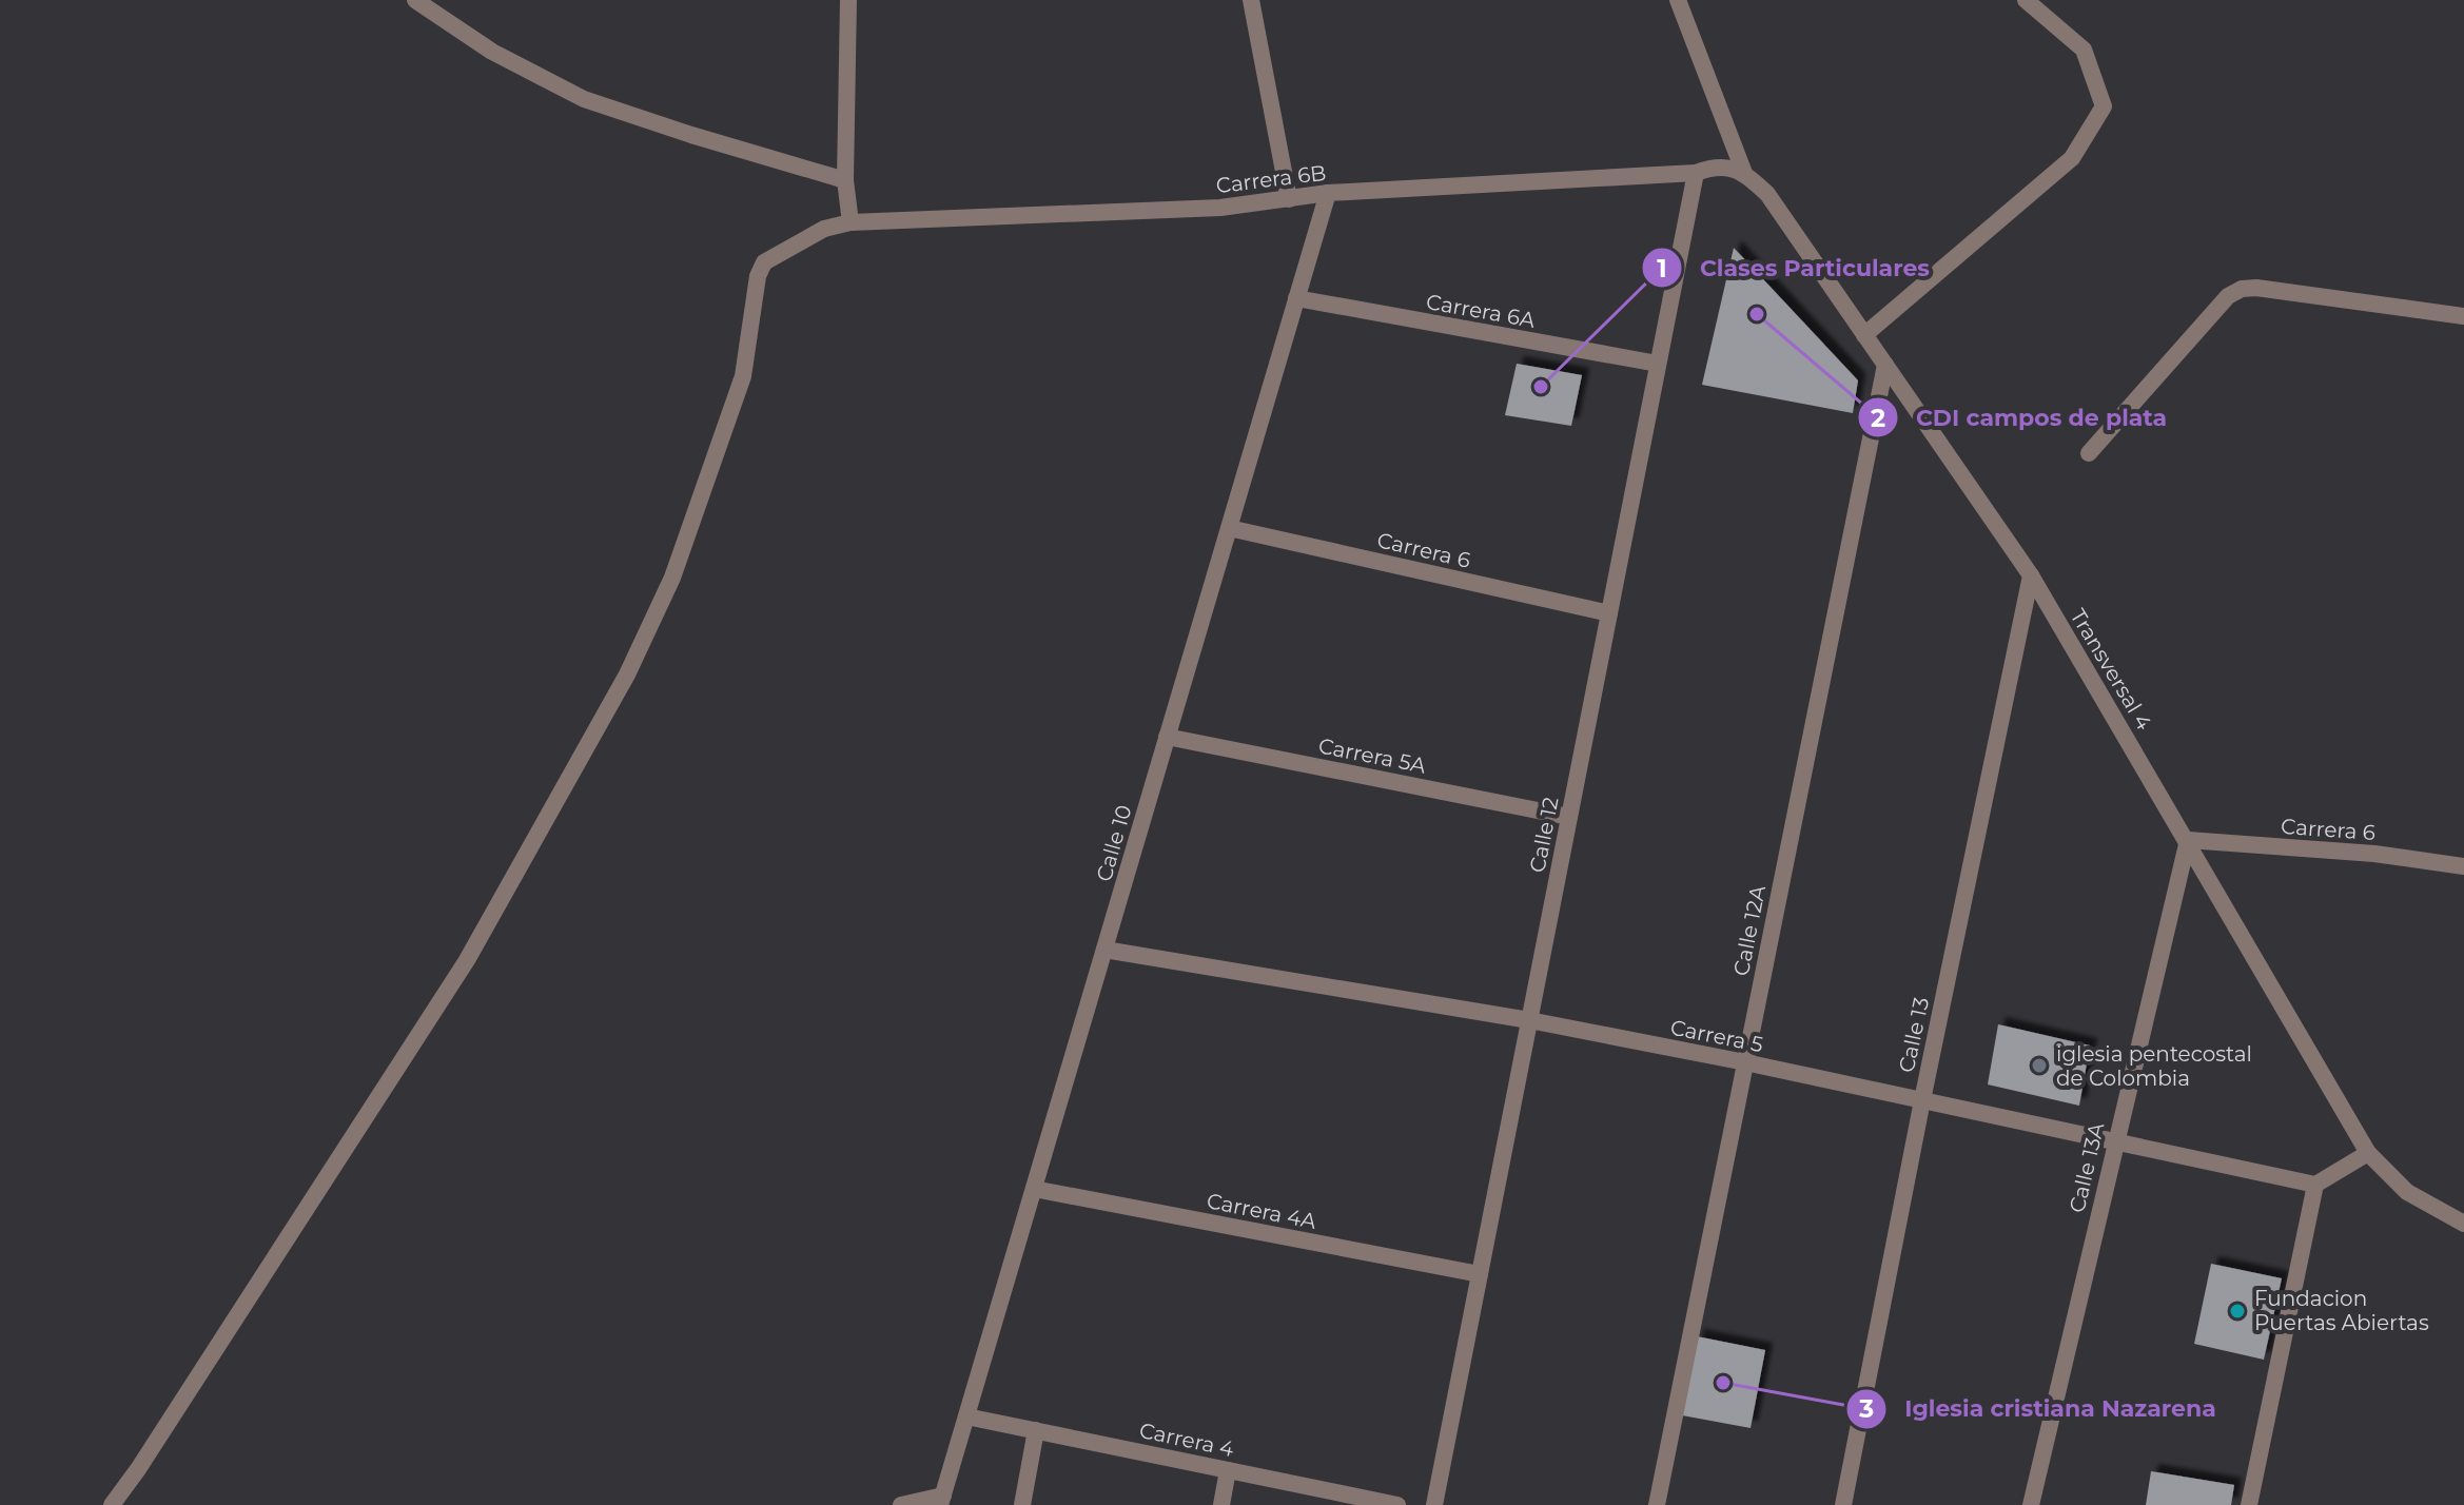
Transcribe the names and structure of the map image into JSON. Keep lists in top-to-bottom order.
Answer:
{
  "streets": {
    "street": [
      "Carrera 6B",
      "Carrera 6A",
      "Carrera 6",
      "Transversal 4",
      "Carrera 5A",
      "Calle 12",
      "Calle 10",
      "Calle 12A",
      "Calle 13",
      "Carrera 5",
      "Calle 13A",
      "Carrera 4A",
      "Carrera 4"
    ]
  },
  "crossings": [
    ["Carrera 6B", "Calle 12"],
    ["Carrera 6B", "Calle 10"],
    ["Carrera 6A", "Calle 12"],
    ["Carrera 6A", "Calle 10"],
    ["Carrera 6", "Transversal 4"],
    ["Carrera 6", "Calle 12"],
    ["Carrera 6", "Calle 10"],
    ["Carrera 6", "Calle 13A"],
    ["Transversal 4", "Calle 12A"],
    ["Transversal 4", "Calle 13"],
    ["Transversal 4", "Calle 13A"],
    ["Carrera 5A", "Calle 12"],
    ["Carrera 5A", "Calle 10"],
    ["Calle 12", "Carrera 5"],
    ["Calle 12", "Carrera 4A"],
    ["Calle 10", "Carrera 5"],
    ["Calle 10", "Carrera 4A"],
    ["Calle 10", "Carrera 4"],
    ["Calle 12A", "Carrera 5"],
    ["Calle 13", "Carrera 5"],
    ["Carrera 5", "Calle 13A"]
  ],
  "places": [
    "CDI campos de plata",
    "Clases Particulares",
    "iglesia pentecostal de Colombia",
    "Fundacion Puertas Abiertas",
    "Iglesia cristiana Nazarena"
  ]
}
